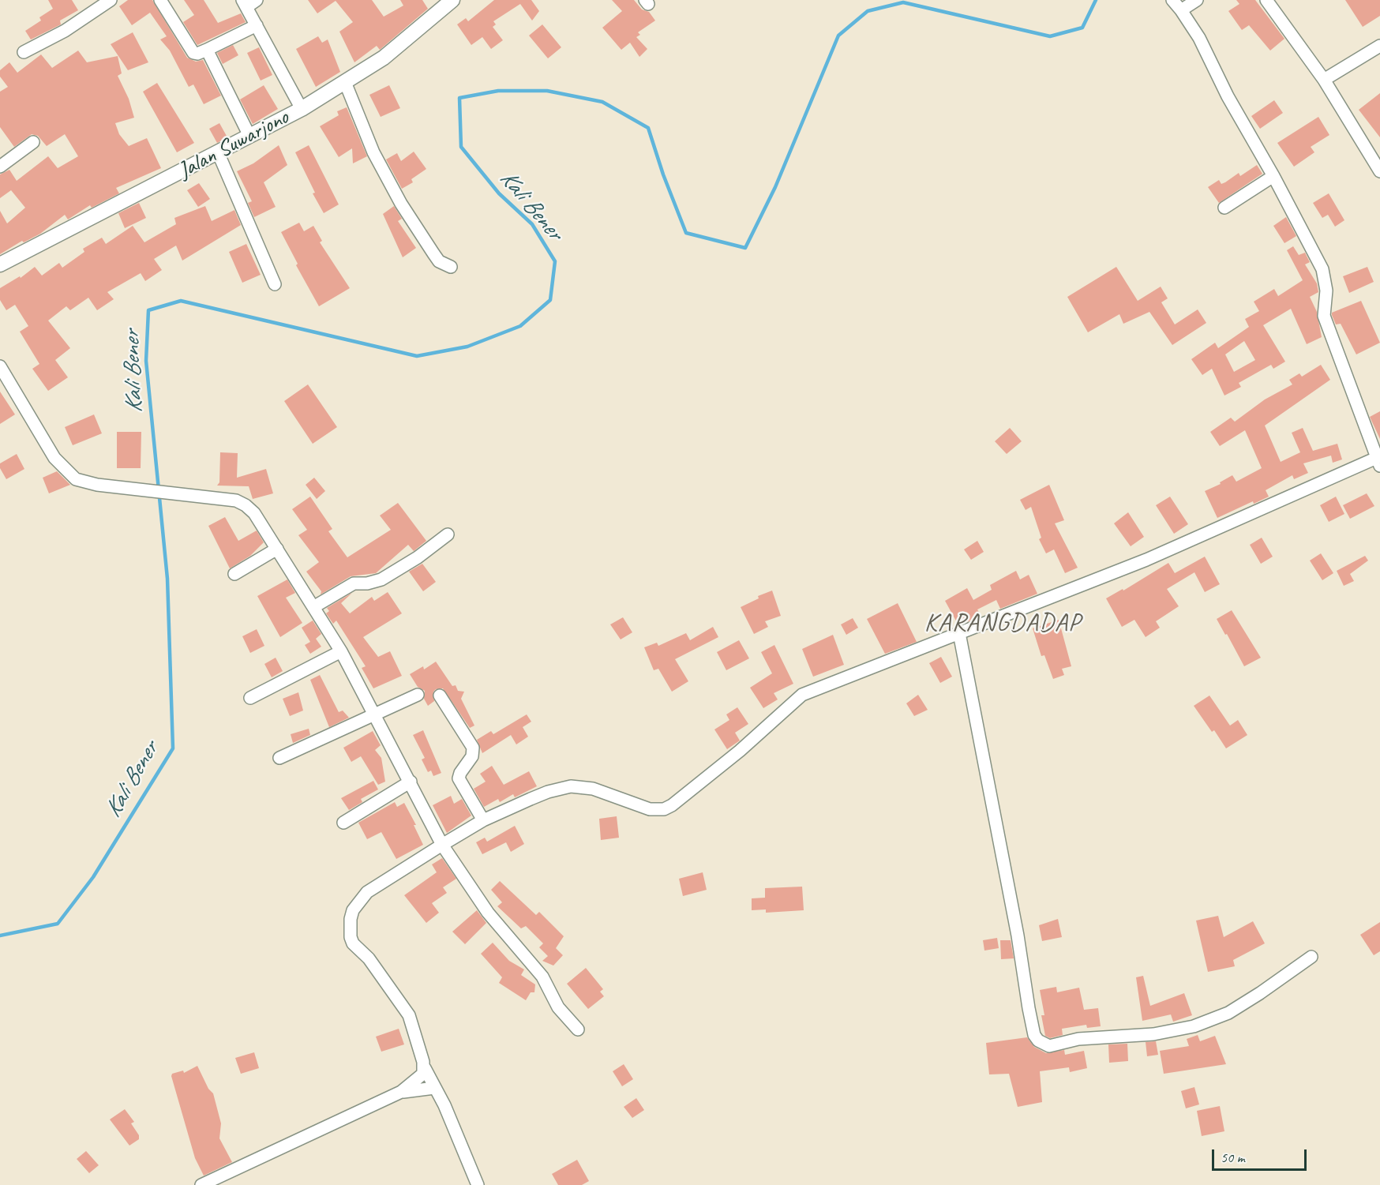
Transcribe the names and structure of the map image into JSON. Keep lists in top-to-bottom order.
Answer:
{
  "streets": {
    "street": ["Jalan Suwarjono"]
  },
  "districts": ["KARANGDADAP"],
  "water": ["Kali Bener"],
  "scale_bar": "50 m"
}
